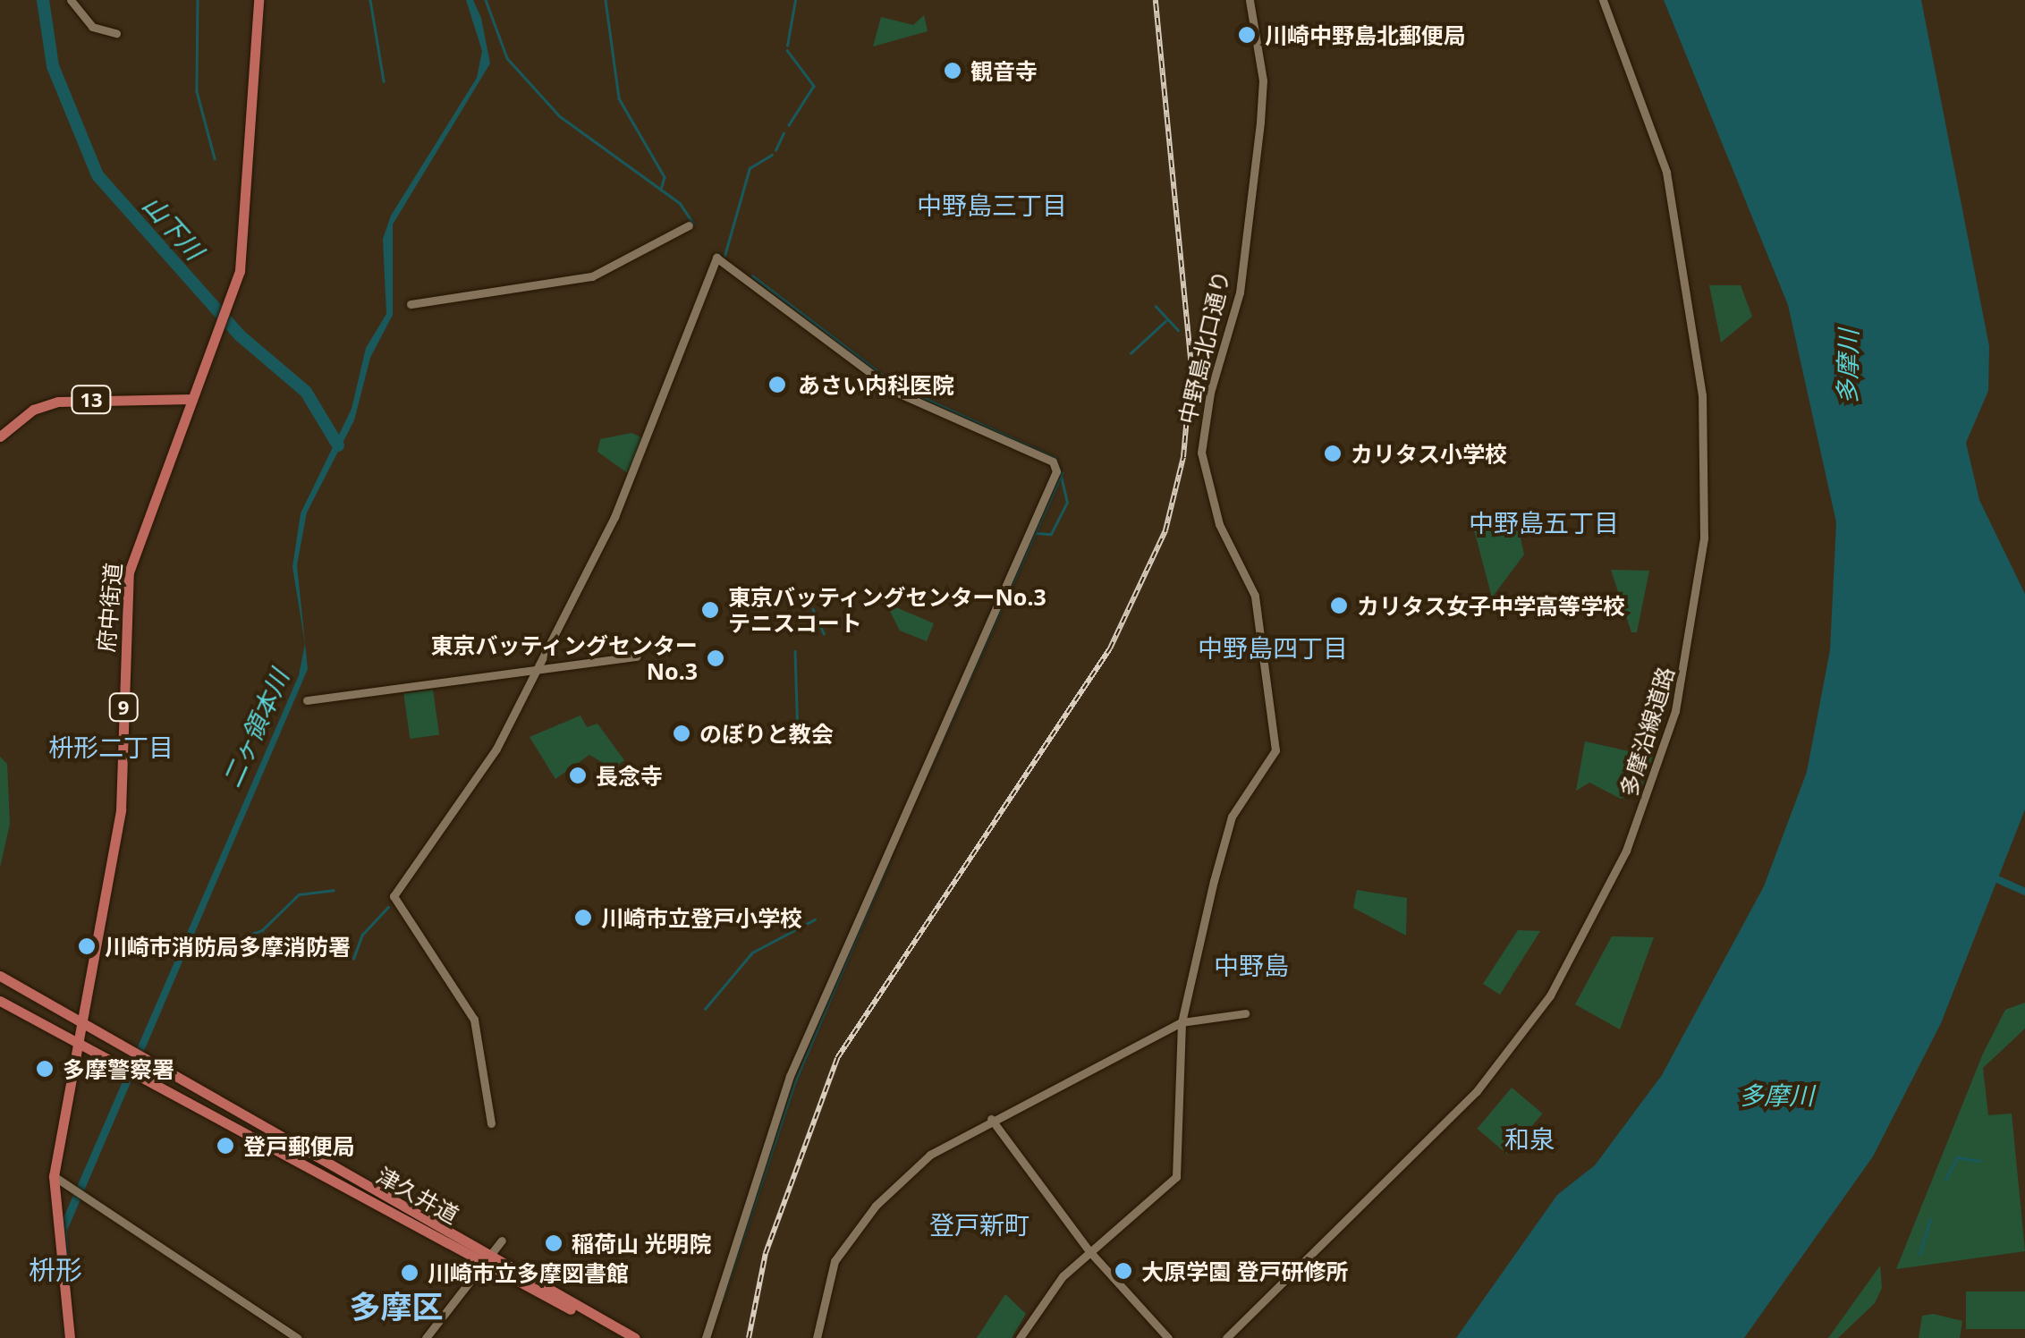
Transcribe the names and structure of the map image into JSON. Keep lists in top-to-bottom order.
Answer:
{
  "streets": {
    "main road": [
      "13",
      "府中街道",
      "9",
      "津久井道"
    ],
    "street": ["中野島北口通り", "多摩沿線道路"]
  },
  "crossings": [
    ["13", "府中街道"],
    ["府中街道", "津久井道"]
  ],
  "districts": [
    "中野島三丁目",
    "中野島五丁目",
    "中野島四丁目",
    "枡形二丁目",
    "中野島",
    "和泉",
    "登戸新町",
    "枡形",
    "多摩区"
  ],
  "water": ["山下川", "多摩川", "二ヶ領本川"],
  "places": [
    "川崎中野島北郵便局",
    "観音寺",
    "あさい内科医院",
    "カリタス小学校",
    "カリタス女子中学高等学校",
    "東京バッティングセンターNo.3 テニスコート",
    "東京バッティングセンター No.3",
    "のぼりと教会",
    "長念寺",
    "川崎市立登戸小学校",
    "川崎市消防局多摩消防署",
    "多摩警察署",
    "登戸郵便局",
    "稲荷山 光明院",
    "大原学園 登戸研修所",
    "川崎市立多摩図書館"
  ]
}
